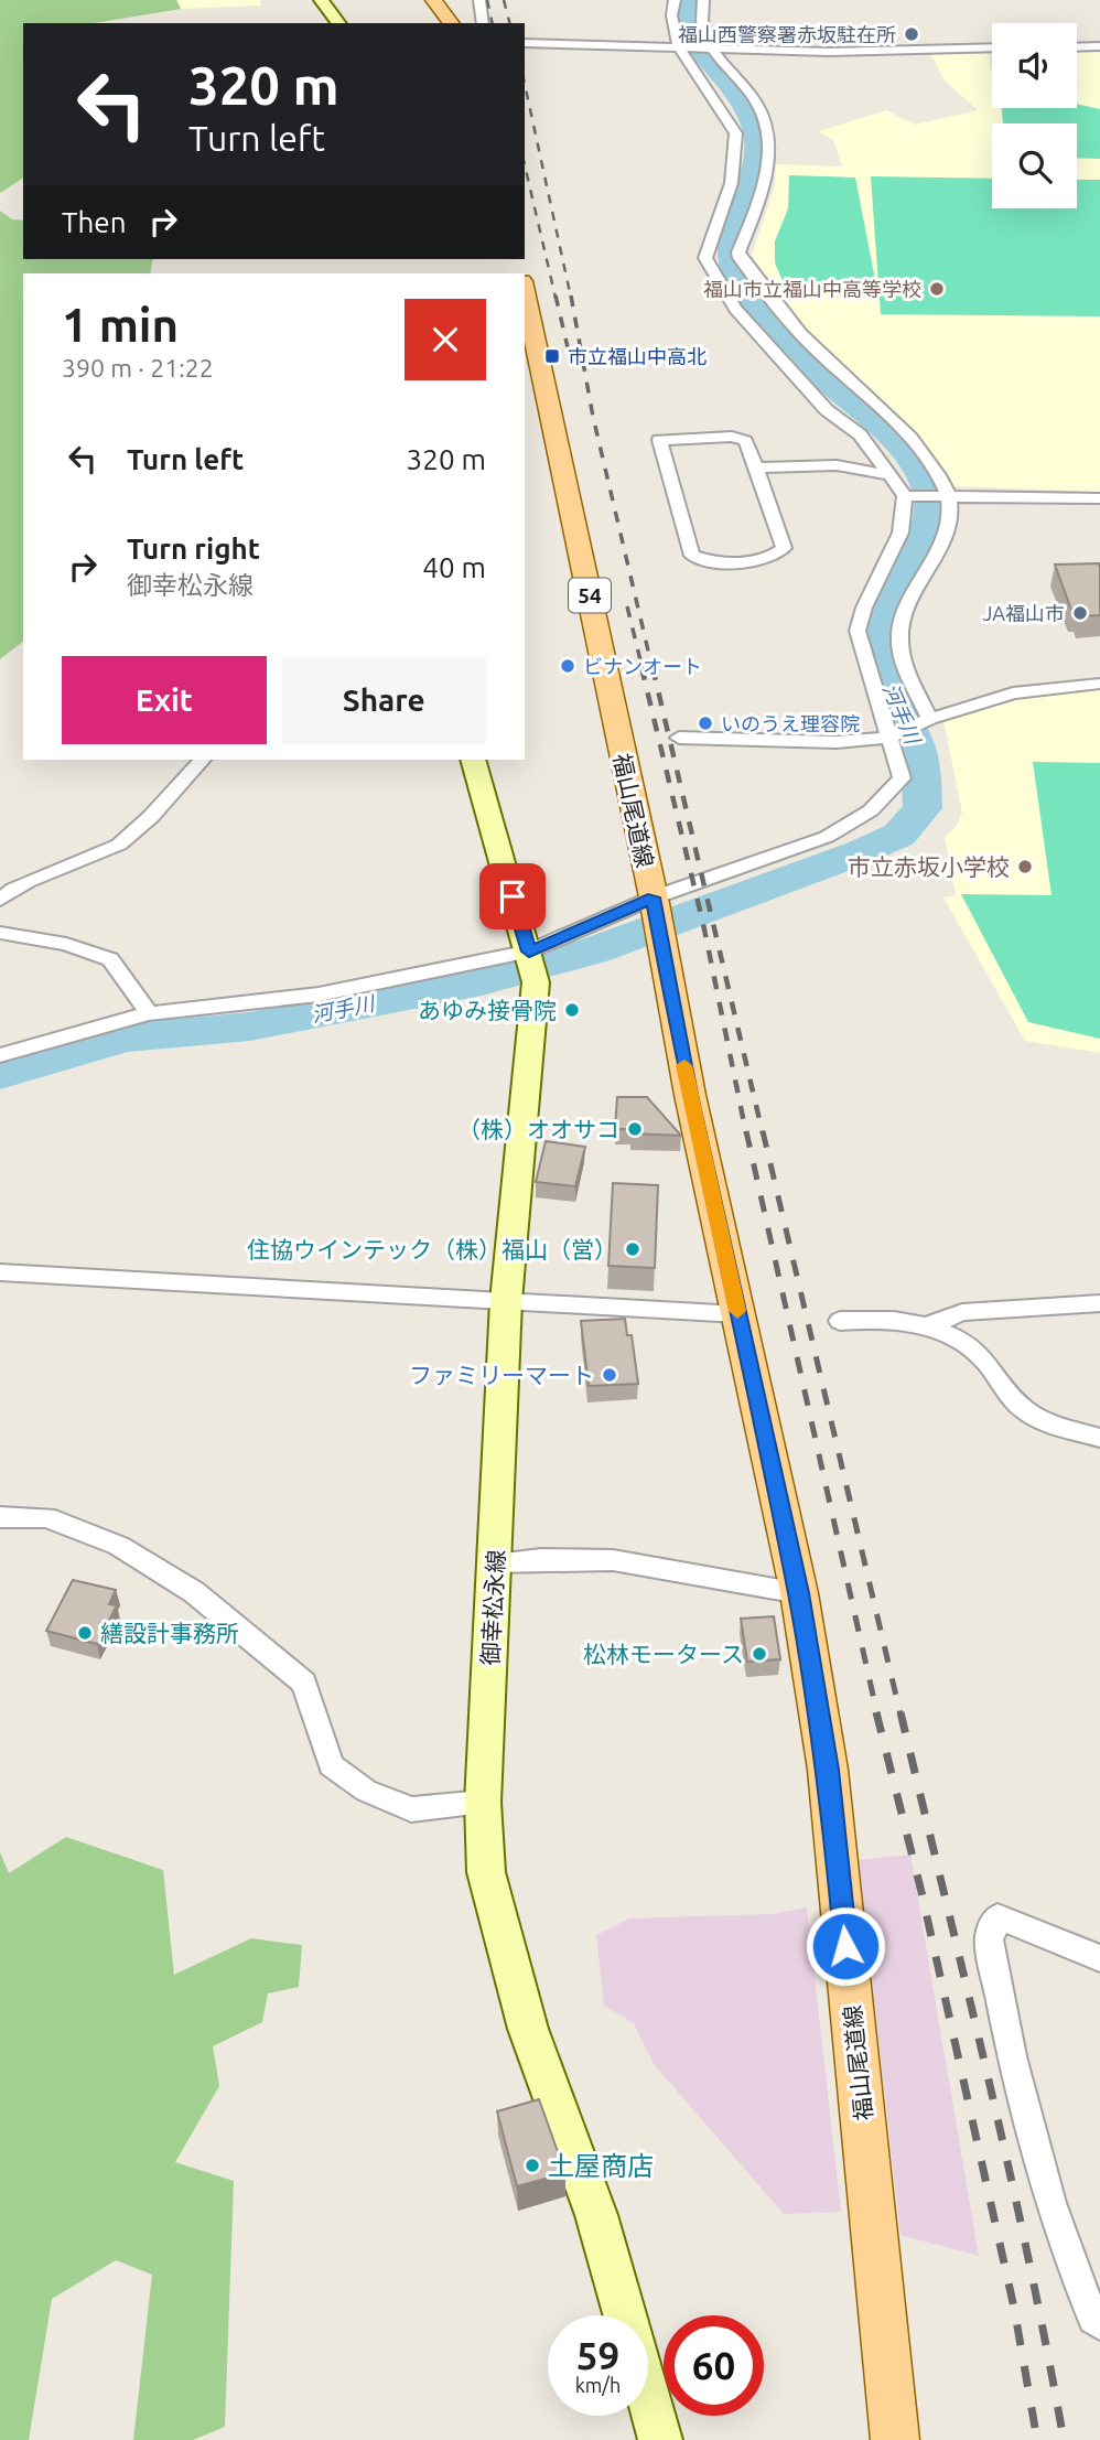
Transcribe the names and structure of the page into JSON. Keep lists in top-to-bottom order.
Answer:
{
  "streets": {
    "main road": ["54", "福山尾道線", "御幸松永線"]
  },
  "water": ["河手川"],
  "places": {
    "other": [
      "福山西警察署赤坂駐在所",
      "福山市立福山中高等学校",
      "JA福山市",
      "ビナンオート",
      "いのうえ理容院",
      "市立赤坂小学校",
      "あゆみ接骨院",
      "（株）オオサコ",
      "住協ウインテック（株）福山（営）",
      "ファミリーマート",
      "繕設計事務所",
      "松林モータース",
      "土屋商店"
    ],
    "transit": ["市立福山中高北"]
  },
  "page": {
    "turn": ["320 m", "Turn left"],
    "then": "Then",
    "heading": ["1 min", "390 m · 21:22"],
    "list": [
      {
        "name": "Turn left",
        "value": "320 m"
      },
      {
        "name": "Turn right",
        "note": "御幸松永線",
        "value": "40 m"
      }
    ],
    "buttons": ["Exit", "Share"],
    "speed": "59 km/h",
    "limit": "60"
  }
}
